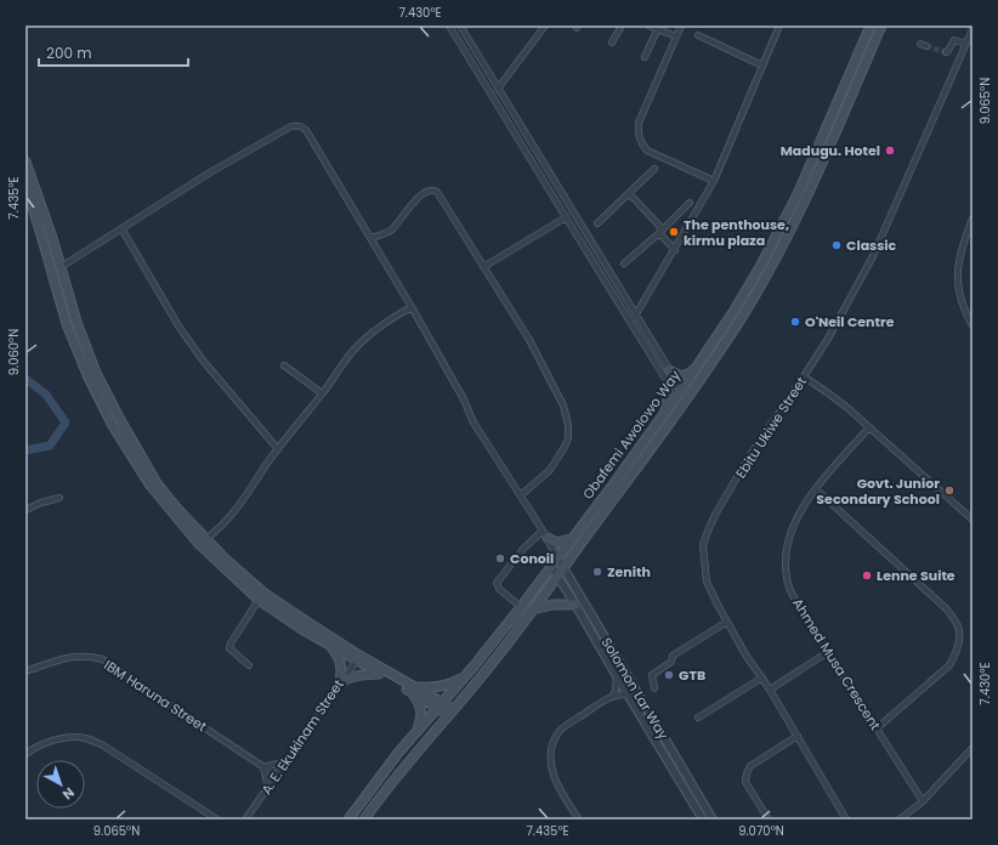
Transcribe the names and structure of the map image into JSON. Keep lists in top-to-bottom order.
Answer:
{
  "streets": {
    "main road": ["Obafemi Awolowo Way"],
    "street": [
      "Ebitu Ukiwe Street",
      "Ahmed Musa Crescent",
      "Solomon Lar Way",
      "IBM Haruna Street",
      "A. E. Ekukinam Street"
    ]
  },
  "crossings": [
    ["Obafemi Awolowo Way", "Solomon Lar Way"],
    ["IBM Haruna Street", "A. E. Ekukinam Street"]
  ],
  "places": [
    "Madugu. Hotel",
    "The penthouse, kirmu plaza",
    "Classic",
    "O'Neil Centre",
    "Govt. Junior Secondary School",
    "Conoil",
    "Zenith",
    "Lenne Suite",
    "GTB"
  ],
  "scale_bar": "200 m",
  "north": "bottom right",
  "coordinates": [
    "7.430°E",
    "9.065°N",
    "7.435°E",
    "9.060°N",
    "9.070°N"
  ]
}
